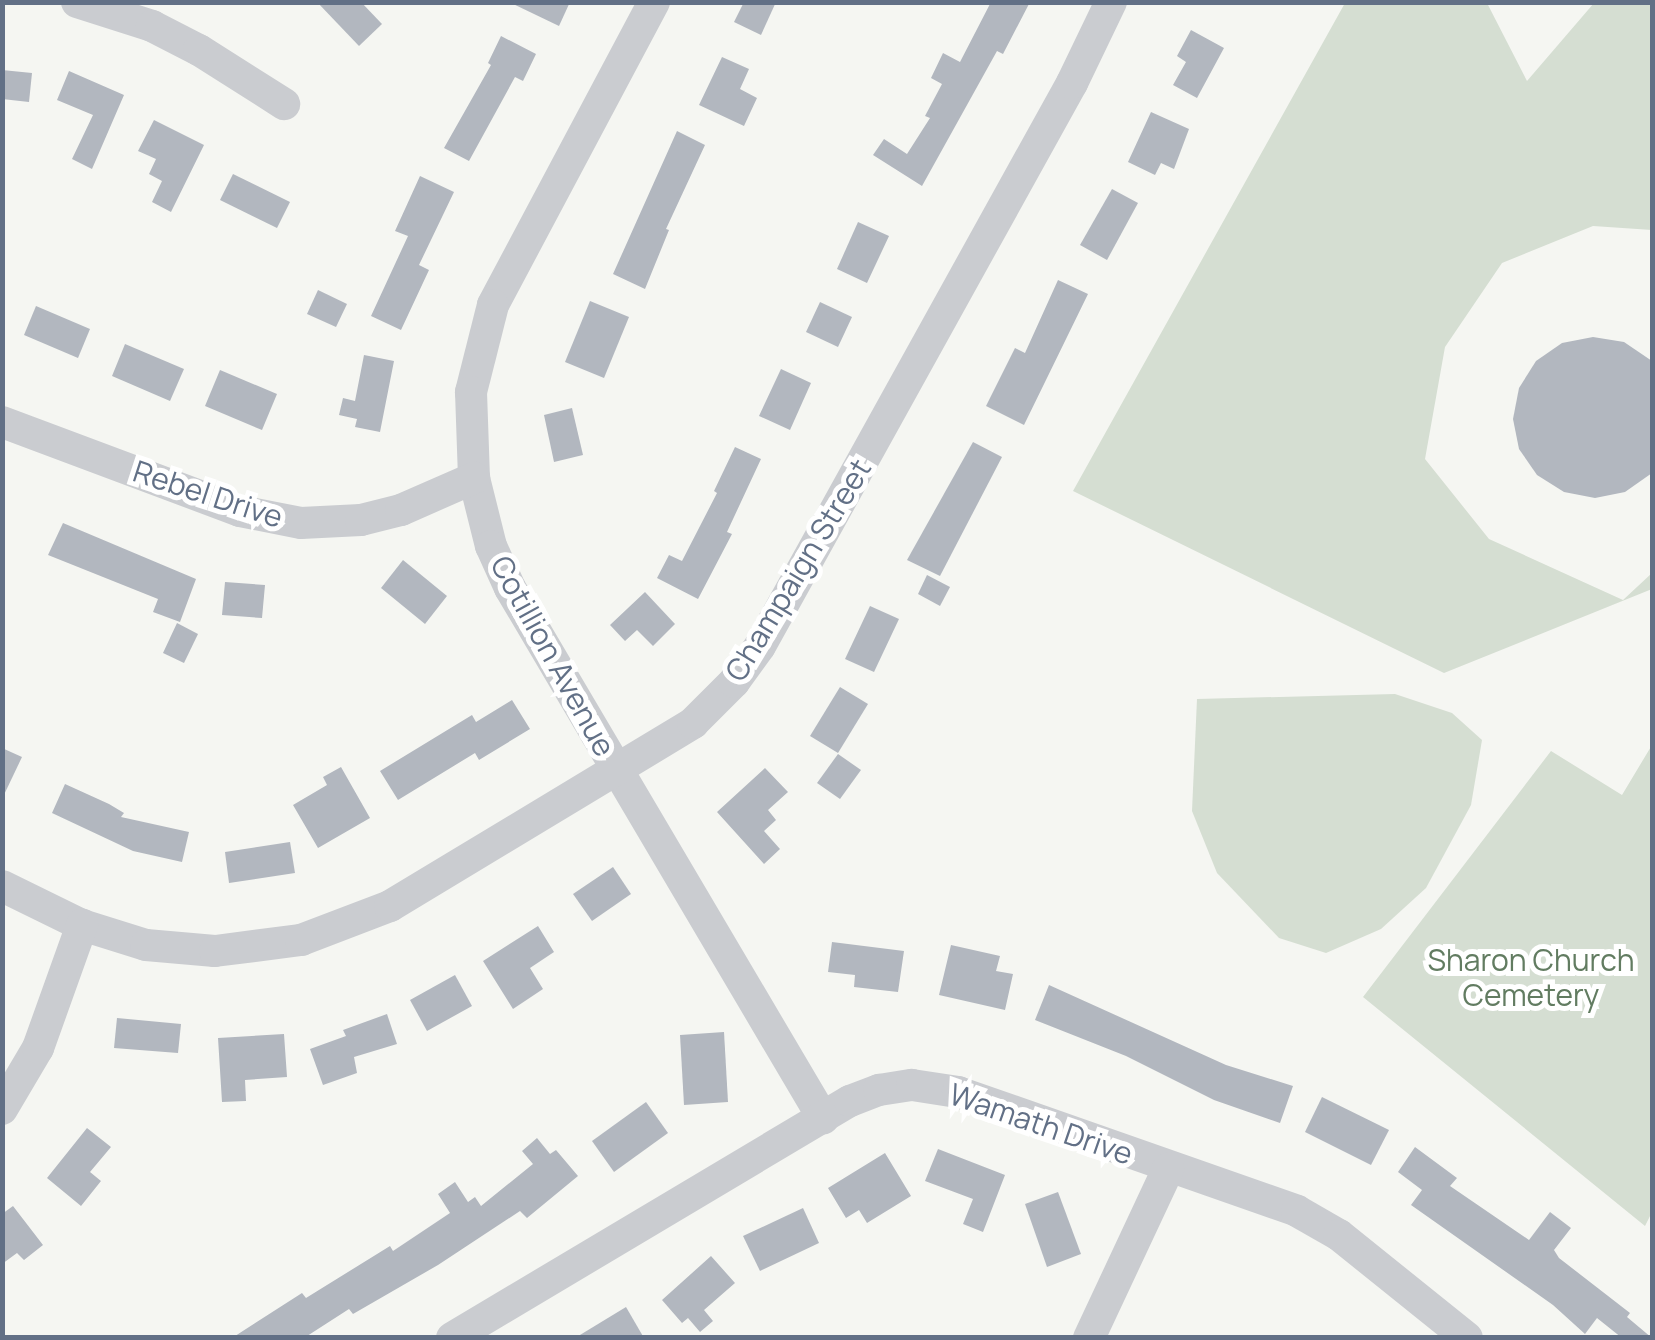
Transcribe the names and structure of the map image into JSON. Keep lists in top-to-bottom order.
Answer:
{
  "streets": {
    "street": [
      "Rebel Drive",
      "Champaign Street",
      "Cotillion Avenue",
      "Wamath Drive"
    ]
  },
  "crossings": [
    ["Rebel Drive", "Cotillion Avenue"],
    ["Champaign Street", "Cotillion Avenue"],
    ["Cotillion Avenue", "Wamath Drive"]
  ],
  "parks": ["Sharon Church Cemetery"]
}
